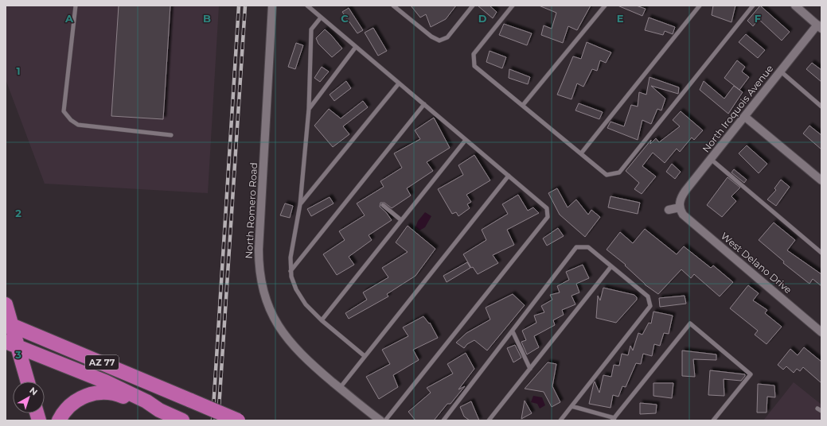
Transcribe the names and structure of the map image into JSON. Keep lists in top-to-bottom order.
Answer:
{
  "streets": {
    "highway": ["AZ 77"],
    "street": ["North Iroquois Avenue", "North Romero Road", "West Delano Drive"]
  },
  "crossings": [
    ["North Iroquois Avenue", "West Delano Drive"]
  ],
  "north": "top right",
  "grid": {
    "columns": [
      "A",
      "B",
      "C",
      "D",
      "E",
      "F"
    ],
    "rows": ["1", "2", "3"]
  }
}
